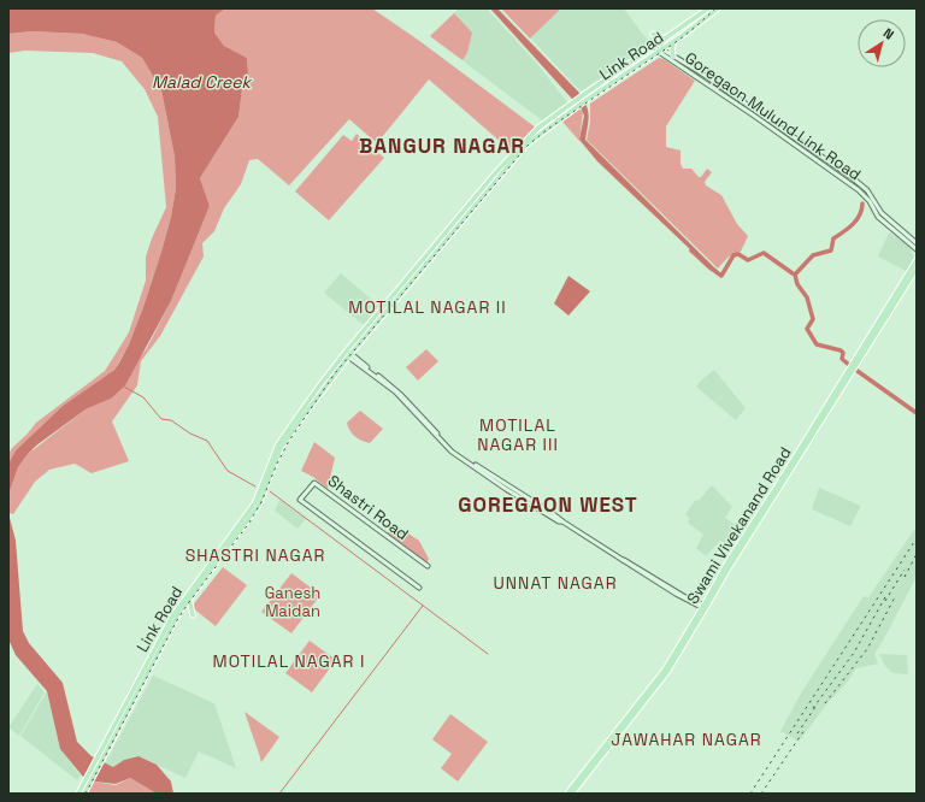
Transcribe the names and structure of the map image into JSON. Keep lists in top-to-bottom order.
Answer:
{
  "streets": {
    "main road": [
      "Link Road",
      "Goregaon Mulund Link Road",
      "Shastri Road",
      "Swami Vivekanand Road"
    ]
  },
  "crossings": [
    ["Link Road", "Goregaon Mulund Link Road"]
  ],
  "districts": [
    "BANGUR NAGAR",
    "MOTILAL NAGAR II",
    "MOTILAL NAGAR III",
    "GOREGAON WEST",
    "SHASTRI NAGAR",
    "UNNAT NAGAR",
    "MOTILAL NAGAR I",
    "JAWAHAR NAGAR"
  ],
  "water": ["Malad Creek"],
  "parks": ["Ganesh Maidan"],
  "north": "top right"
}
